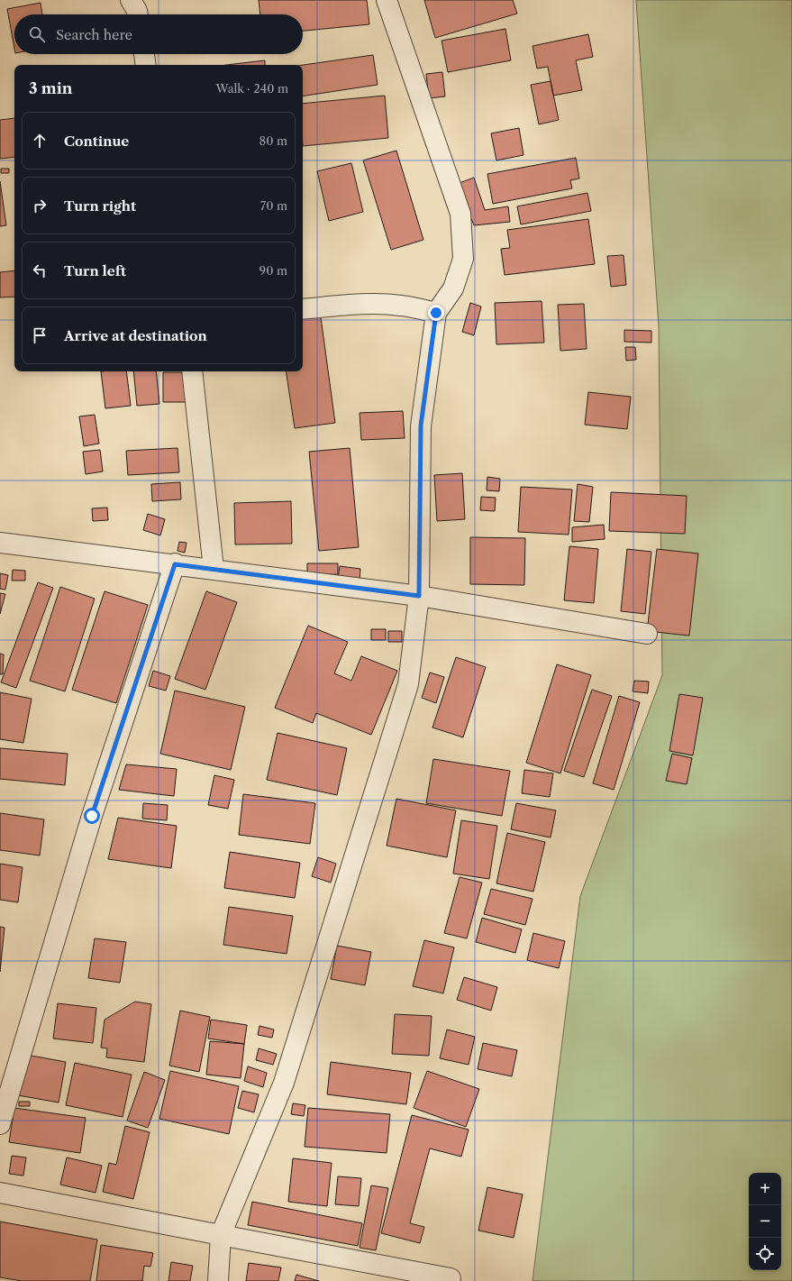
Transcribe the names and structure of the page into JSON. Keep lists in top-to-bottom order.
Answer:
{
  "page": {
    "search": "Search here",
    "heading": ["3 min", "Walk · 240 m"],
    "list": [
      ["Continue", "80 m"],
      ["Turn right", "70 m"],
      ["Turn left", "90 m"],
      "Arrive at destination"
    ],
    "map_buttons": ["+", "−"]
  }
}
